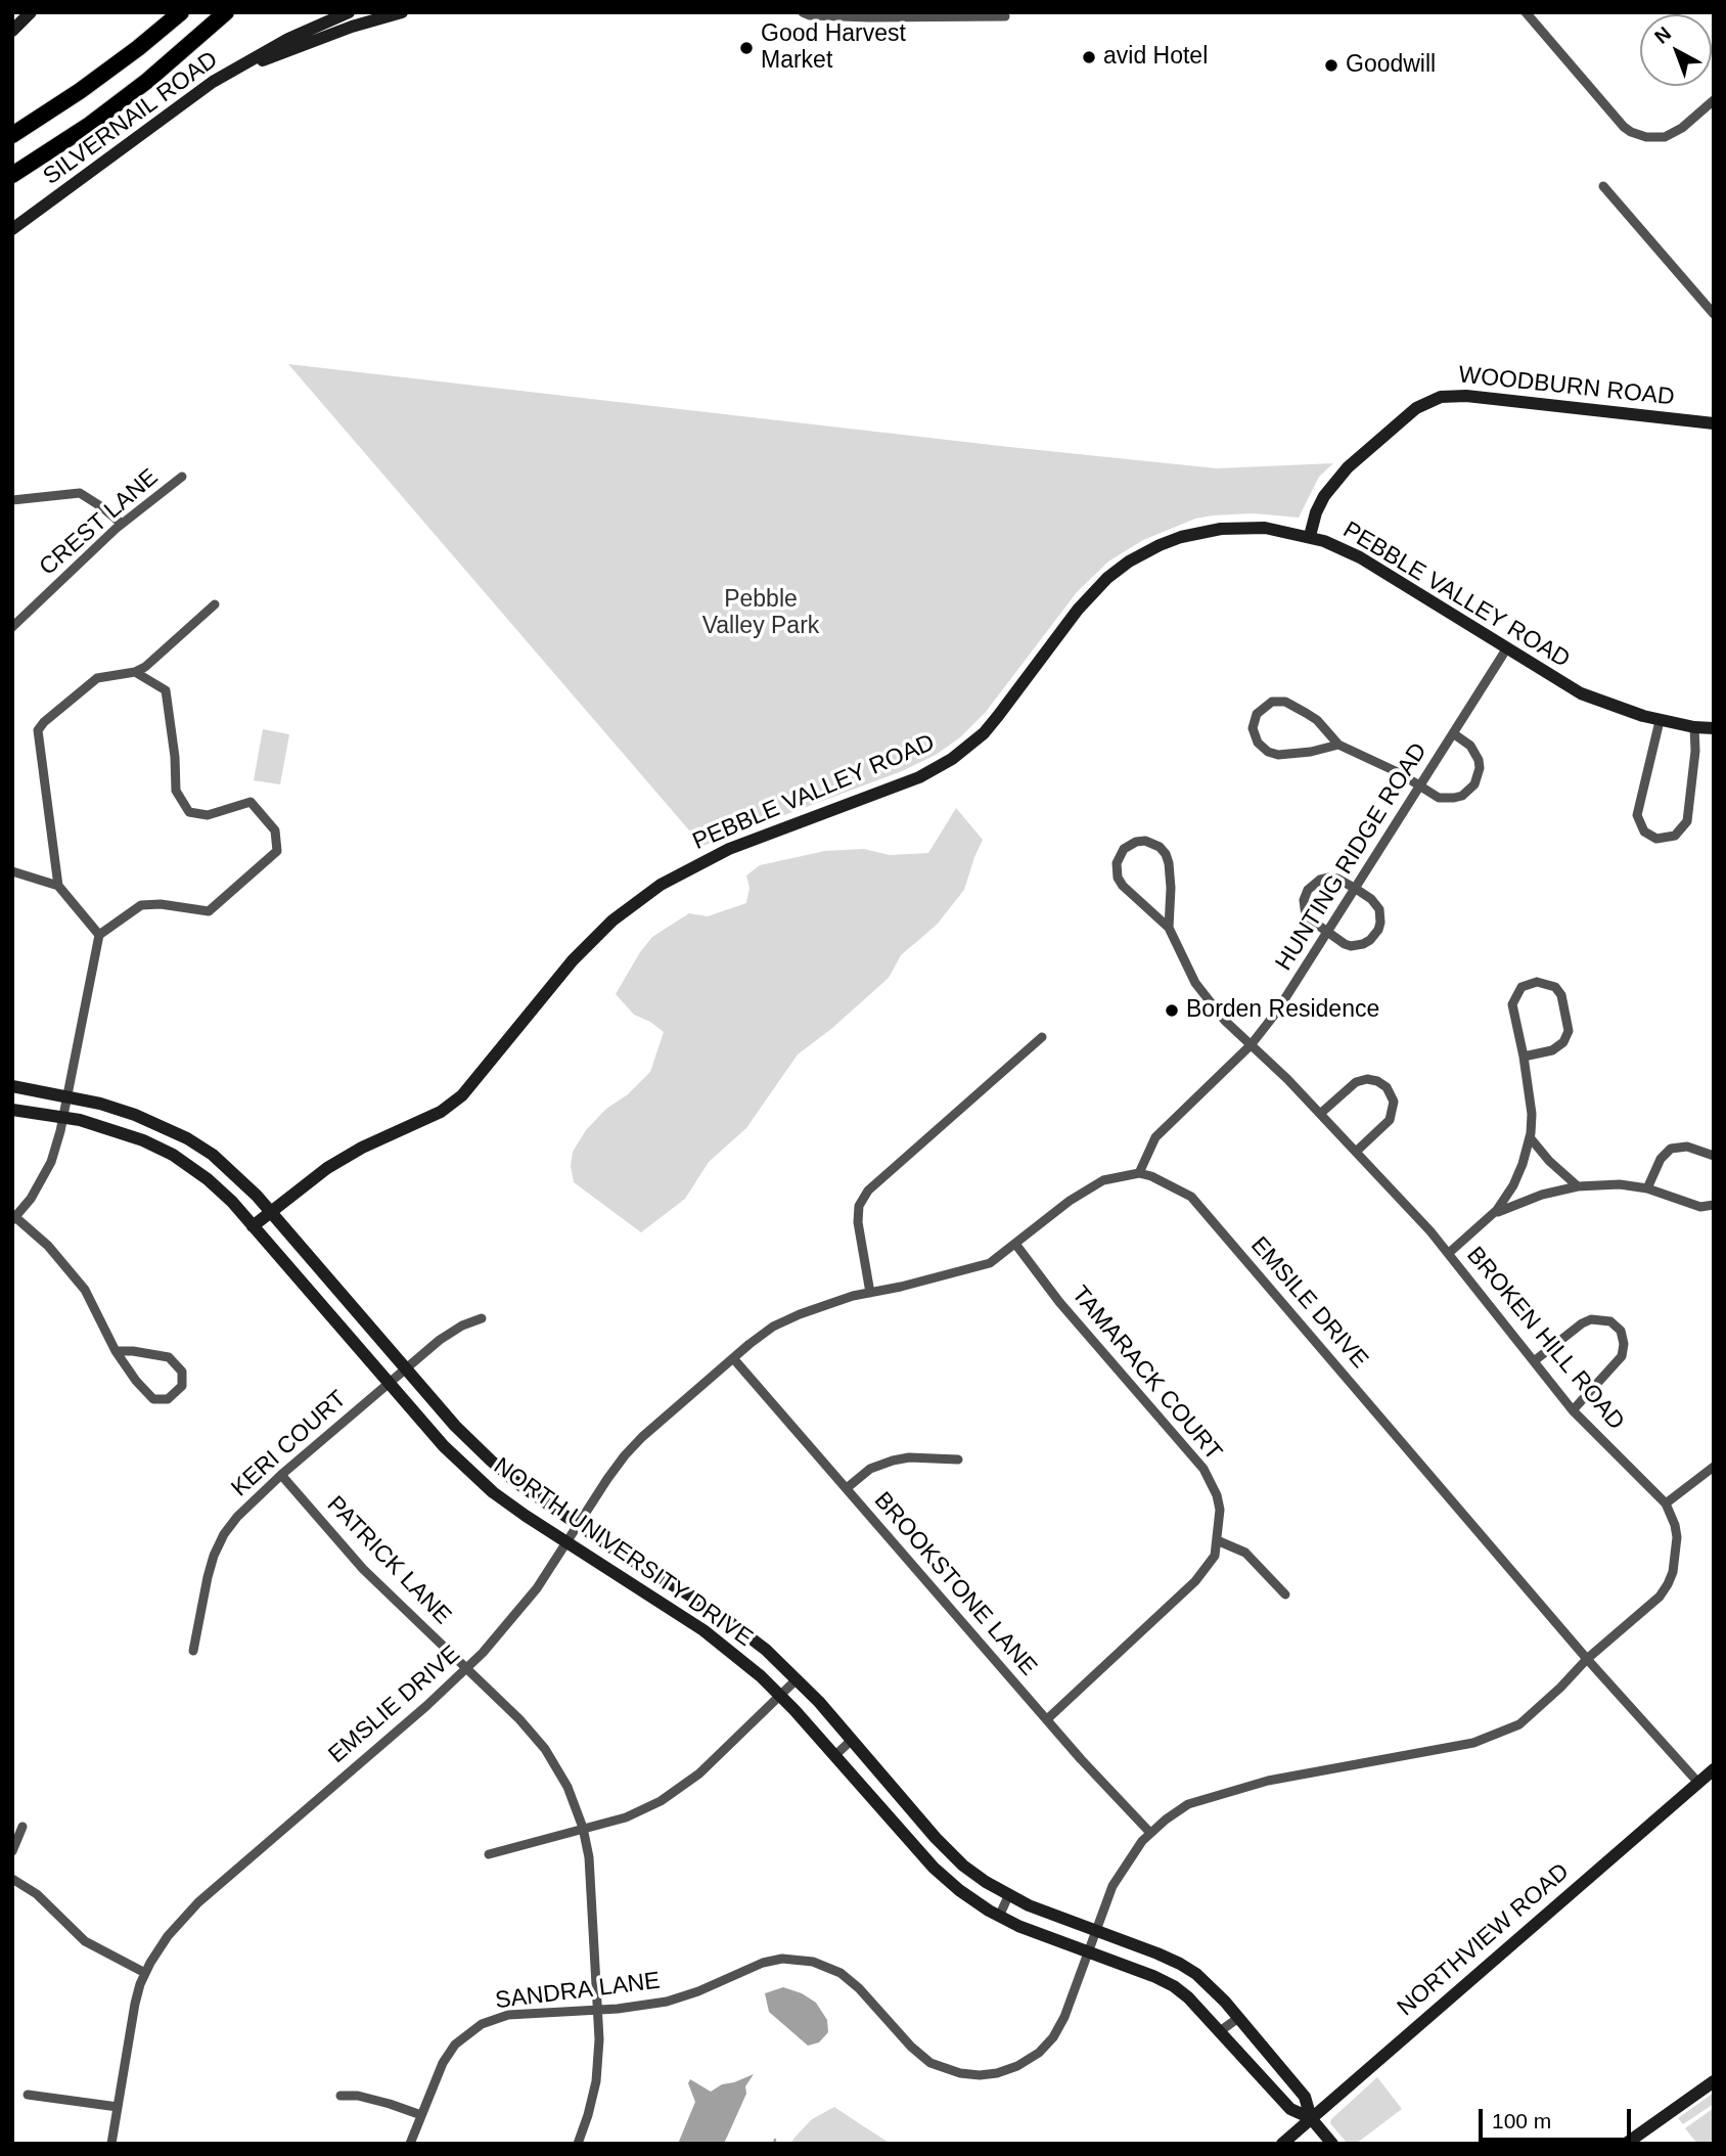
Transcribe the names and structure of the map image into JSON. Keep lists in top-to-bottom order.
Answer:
{
  "streets": {
    "street": [
      "SILVERNAIL ROAD",
      "WOODBURN ROAD",
      "CREST LANE",
      "PEBBLE VALLEY ROAD",
      "HUNTING RIDGE ROAD",
      "EMSILE DRIVE",
      "BROKEN HILL ROAD",
      "TAMARACK COURT",
      "KERI COURT",
      "NORTH UNIVERSITY DRIVE",
      "PATRICK LANE",
      "BROOKSTONE LANE",
      "EMSLIE DRIVE",
      "NORTHVIEW ROAD",
      "SANDRA LANE"
    ]
  },
  "crossings": [
    ["WOODBURN ROAD", "PEBBLE VALLEY ROAD"],
    ["PEBBLE VALLEY ROAD", "HUNTING RIDGE ROAD"],
    ["PEBBLE VALLEY ROAD", "NORTH UNIVERSITY DRIVE"],
    ["HUNTING RIDGE ROAD", "EMSILE DRIVE"],
    ["HUNTING RIDGE ROAD", "BROKEN HILL ROAD"],
    ["EMSILE DRIVE", "BROKEN HILL ROAD"],
    ["EMSILE DRIVE", "NORTHVIEW ROAD"],
    ["BROKEN HILL ROAD", "NORTH UNIVERSITY DRIVE"],
    ["BROKEN HILL ROAD", "BROOKSTONE LANE"],
    ["BROKEN HILL ROAD", "SANDRA LANE"],
    ["TAMARACK COURT", "BROOKSTONE LANE"],
    ["KERI COURT", "NORTH UNIVERSITY DRIVE"],
    ["KERI COURT", "PATRICK LANE"],
    ["NORTH UNIVERSITY DRIVE", "EMSLIE DRIVE"],
    ["NORTH UNIVERSITY DRIVE", "NORTHVIEW ROAD"],
    ["NORTH UNIVERSITY DRIVE", "SANDRA LANE"],
    ["PATRICK LANE", "EMSLIE DRIVE"],
    ["PATRICK LANE", "SANDRA LANE"],
    ["BROOKSTONE LANE", "EMSLIE DRIVE"]
  ],
  "parks": ["Pebble Valley Park"],
  "places": [
    "Good Harvest Market",
    "avid Hotel",
    "Goodwill",
    "Borden Residence"
  ],
  "scale_bar": "100 m",
  "north": "top left"
}
